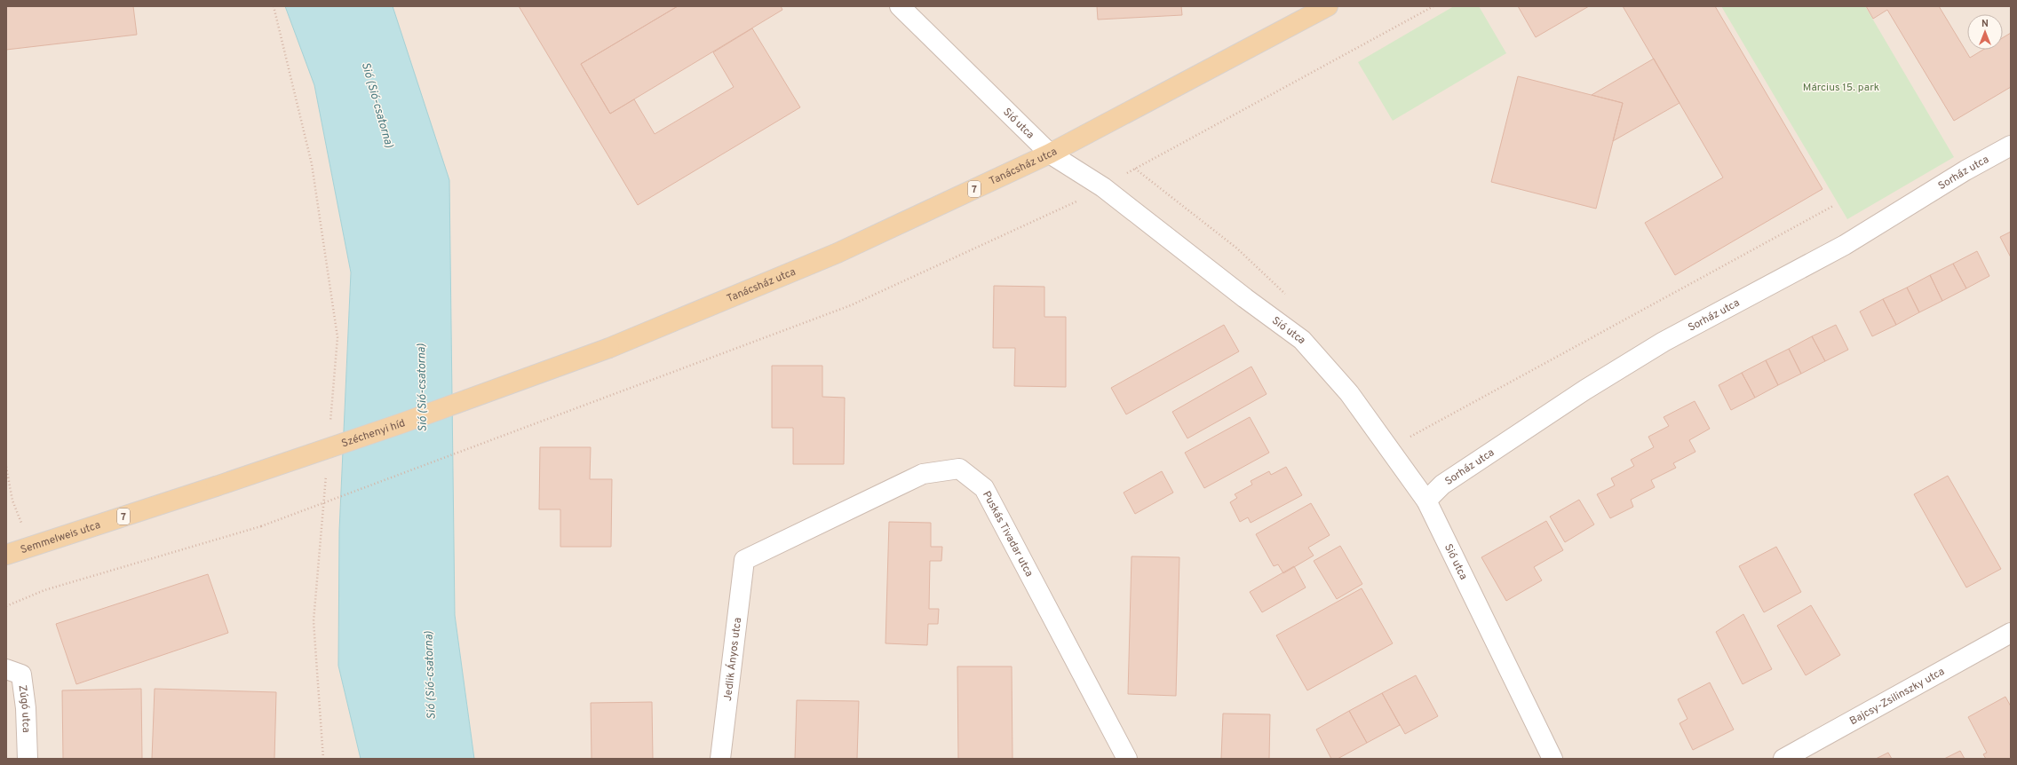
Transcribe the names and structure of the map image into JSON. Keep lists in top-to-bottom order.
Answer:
{
  "streets": {
    "main road": [
      "Tanácsház utca",
      "7",
      "Széchenyi híd",
      "Semmelweis utca"
    ],
    "street": [
      "Sió utca",
      "Sorház utca",
      "Puskás Tivadar utca",
      "Jedlik Ányos utca",
      "Bajcsy-Zsilinszky utca",
      "Zúgó utca"
    ]
  },
  "crossings": [
    ["Sió utca", "Tanácsház utca"],
    ["Sió utca", "Sorház utca"],
    ["Tanácsház utca", "Széchenyi híd"],
    ["Széchenyi híd", "Semmelweis utca"],
    ["Puskás Tivadar utca", "Jedlik Ányos utca"]
  ],
  "water": ["Sió (Sió-csatorna)"],
  "parks": ["Március 15. park"],
  "north": "top"
}
